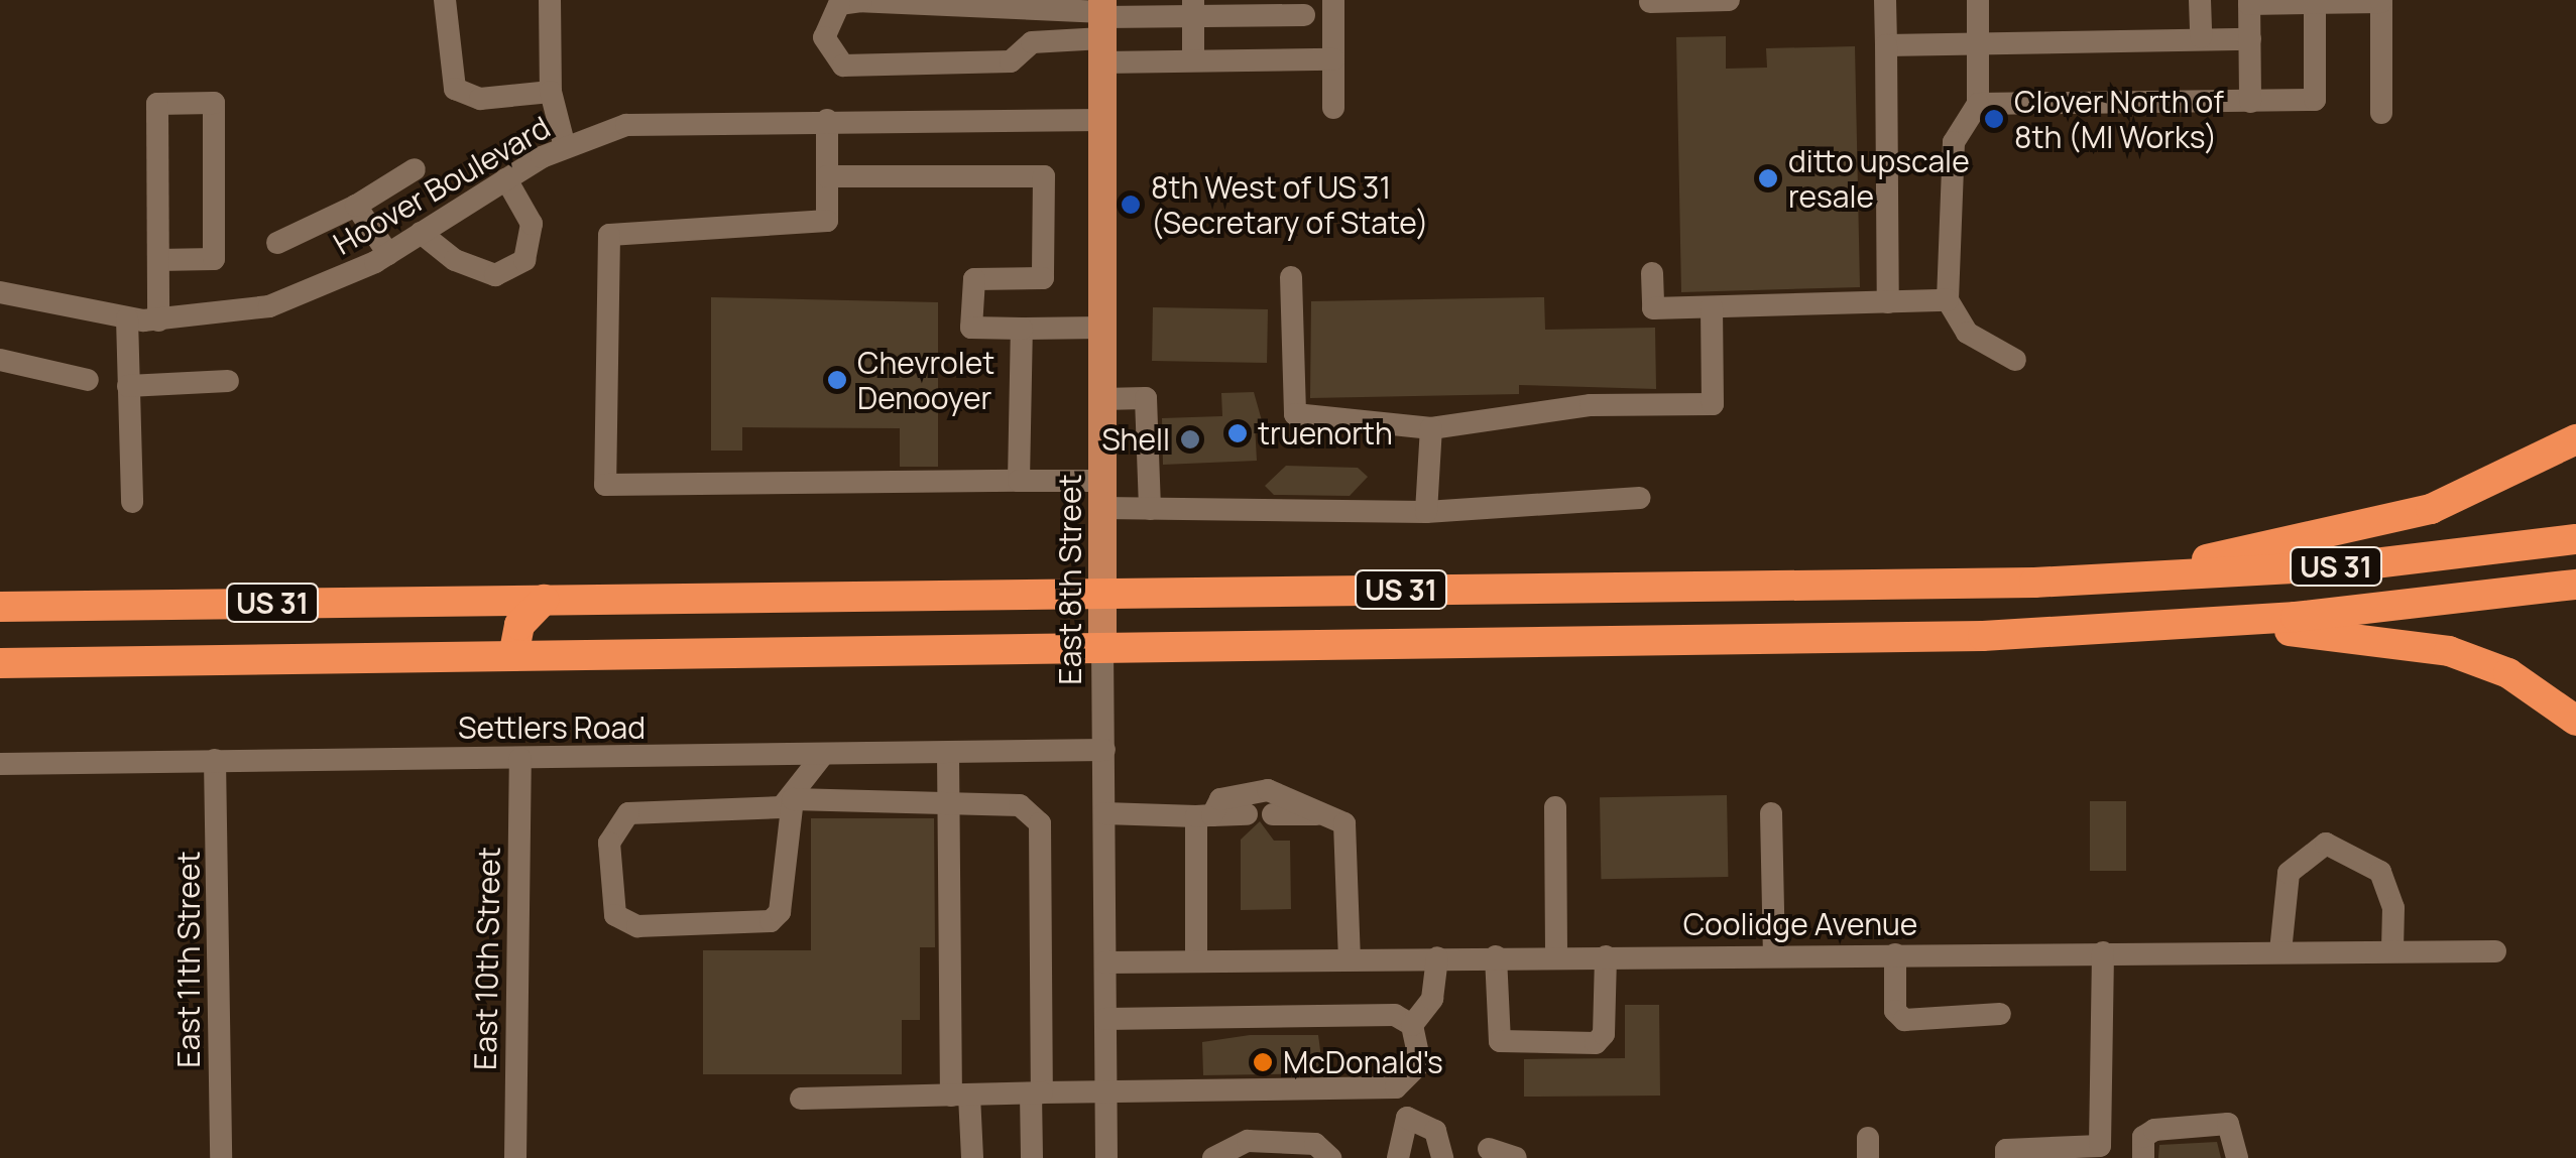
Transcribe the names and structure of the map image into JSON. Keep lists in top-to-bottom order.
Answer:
{
  "streets": {
    "highway": ["US 31"],
    "main road": ["East 8th Street"],
    "street": [
      "Hoover Boulevard",
      "Settlers Road",
      "Coolidge Avenue",
      "East 10th Street",
      "East 11th Street"
    ]
  },
  "crossings": [
    ["Hoover Boulevard", "East 8th Street"],
    ["US 31", "East 8th Street"],
    ["East 8th Street", "Settlers Road"],
    ["East 8th Street", "Coolidge Avenue"],
    ["Settlers Road", "East 10th Street"],
    ["Settlers Road", "East 11th Street"]
  ],
  "places": [
    "Clover North of 8th (MI Works)",
    "ditto upscale resale",
    "8th West of US 31 (Secretary of State)",
    "Chevrolet Denooyer",
    "truenorth",
    "Shell",
    "McDonald's"
  ]
}
